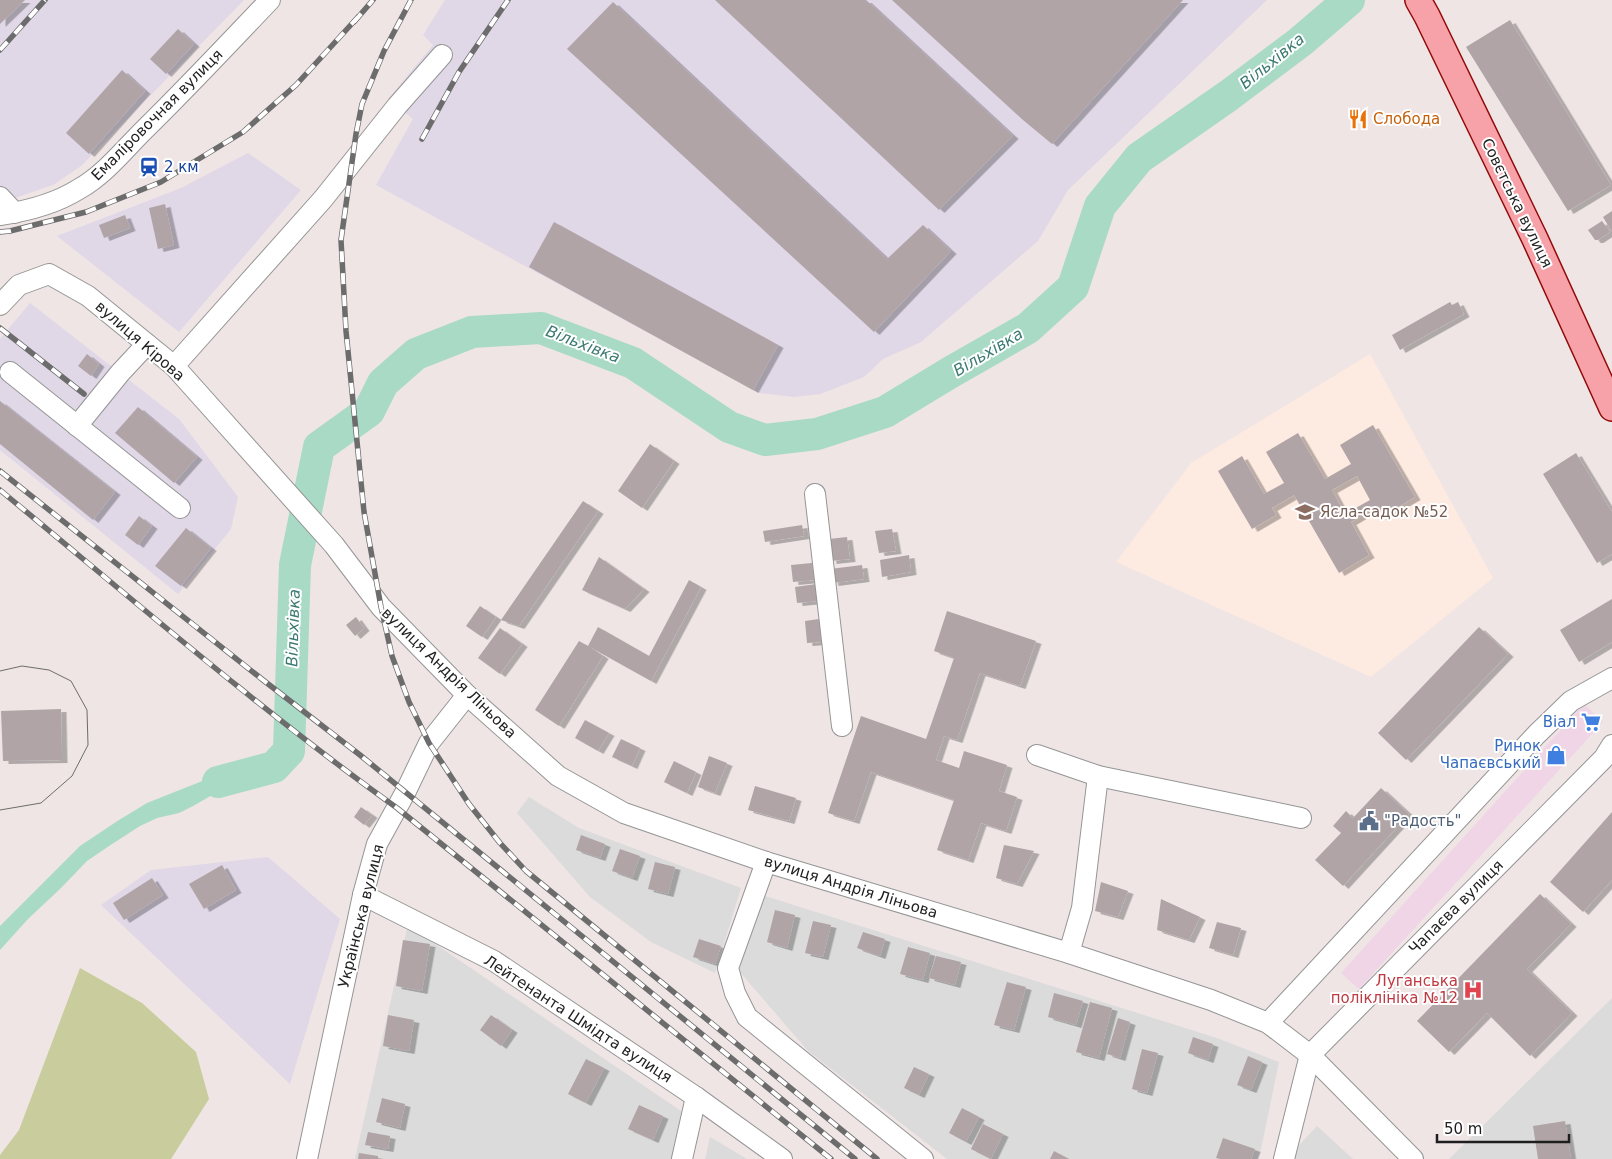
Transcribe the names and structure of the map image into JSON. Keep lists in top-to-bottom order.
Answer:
{
  "streets": {
    "main road": ["Совєтська вулиця"],
    "street": [
      "Емаліровочная вулиця",
      "вулиця Кірова",
      "вулиця Андрія Ліньова",
      "Чапаєва вулиця",
      "Українська вулиця",
      "Лейтенанта Шмідта вулиця"
    ]
  },
  "crossings": [
    ["вулиця Кірова", "вулиця Андрія Ліньова"],
    ["вулиця Андрія Ліньова", "Чапаєва вулиця"],
    ["вулиця Андрія Ліньова", "Українська вулиця"],
    ["Українська вулиця", "Лейтенанта Шмідта вулиця"]
  ],
  "water": ["Вільхівка"],
  "places": {
    "restaurant": ["Слобода"],
    "station": ["2 км"],
    "school or university": ["Ясла-садок №52"],
    "supermarket": ["Віал"],
    "shop": ["Ринок Чапаєвський"],
    "public building": ["\"Радость\""],
    "hospital": ["Луганська поліклініка №12"]
  },
  "scale_bar": "50 m"
}
